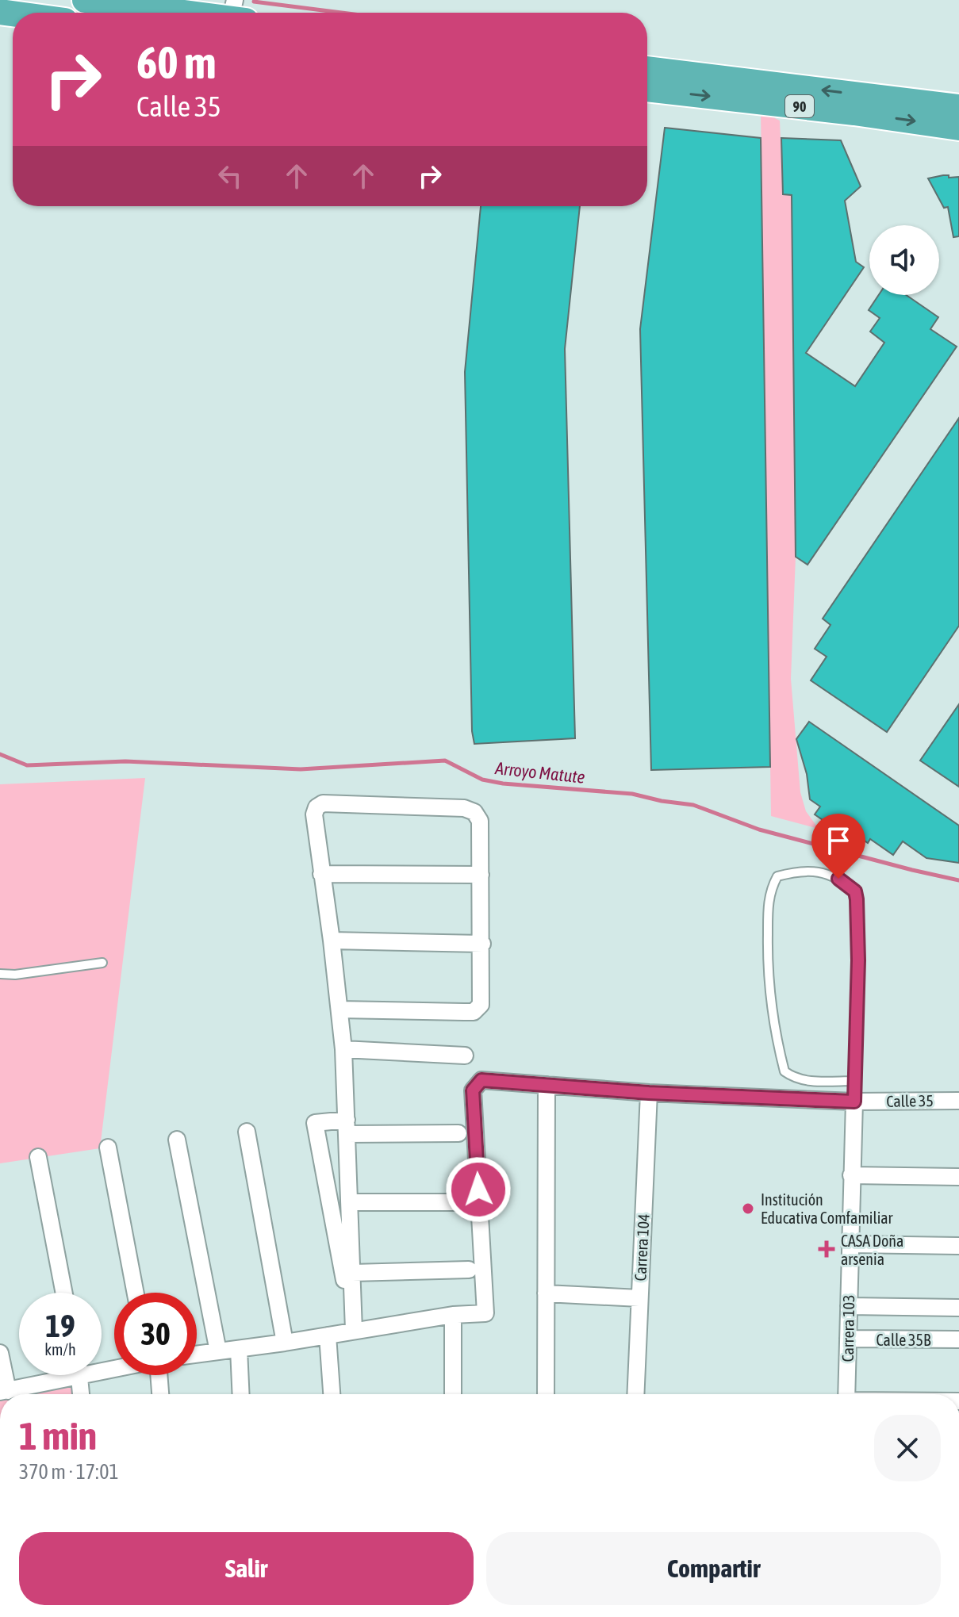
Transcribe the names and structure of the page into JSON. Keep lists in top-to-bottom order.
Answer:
{
  "streets": {
    "highway": ["90"],
    "street": [
      "Calle 35",
      "Carrera 104",
      "Carrera 103",
      "Calle 35B"
    ]
  },
  "crossings": [
    ["Calle 35", "Carrera 104"],
    ["Calle 35", "Carrera 103"],
    ["Carrera 103", "Calle 35B"]
  ],
  "water": ["Arroyo Matute"],
  "places": {
    "other": ["Institución Educativa Comfamiliar"],
    "health": ["CASA Doña arsenia"]
  },
  "page": {
    "turn": ["60 m", "Calle 35"],
    "speed": "19 km/h",
    "limit": "30",
    "heading": ["1 min", "370 m · 17:01"],
    "buttons": ["Salir", "Compartir"]
  }
}
